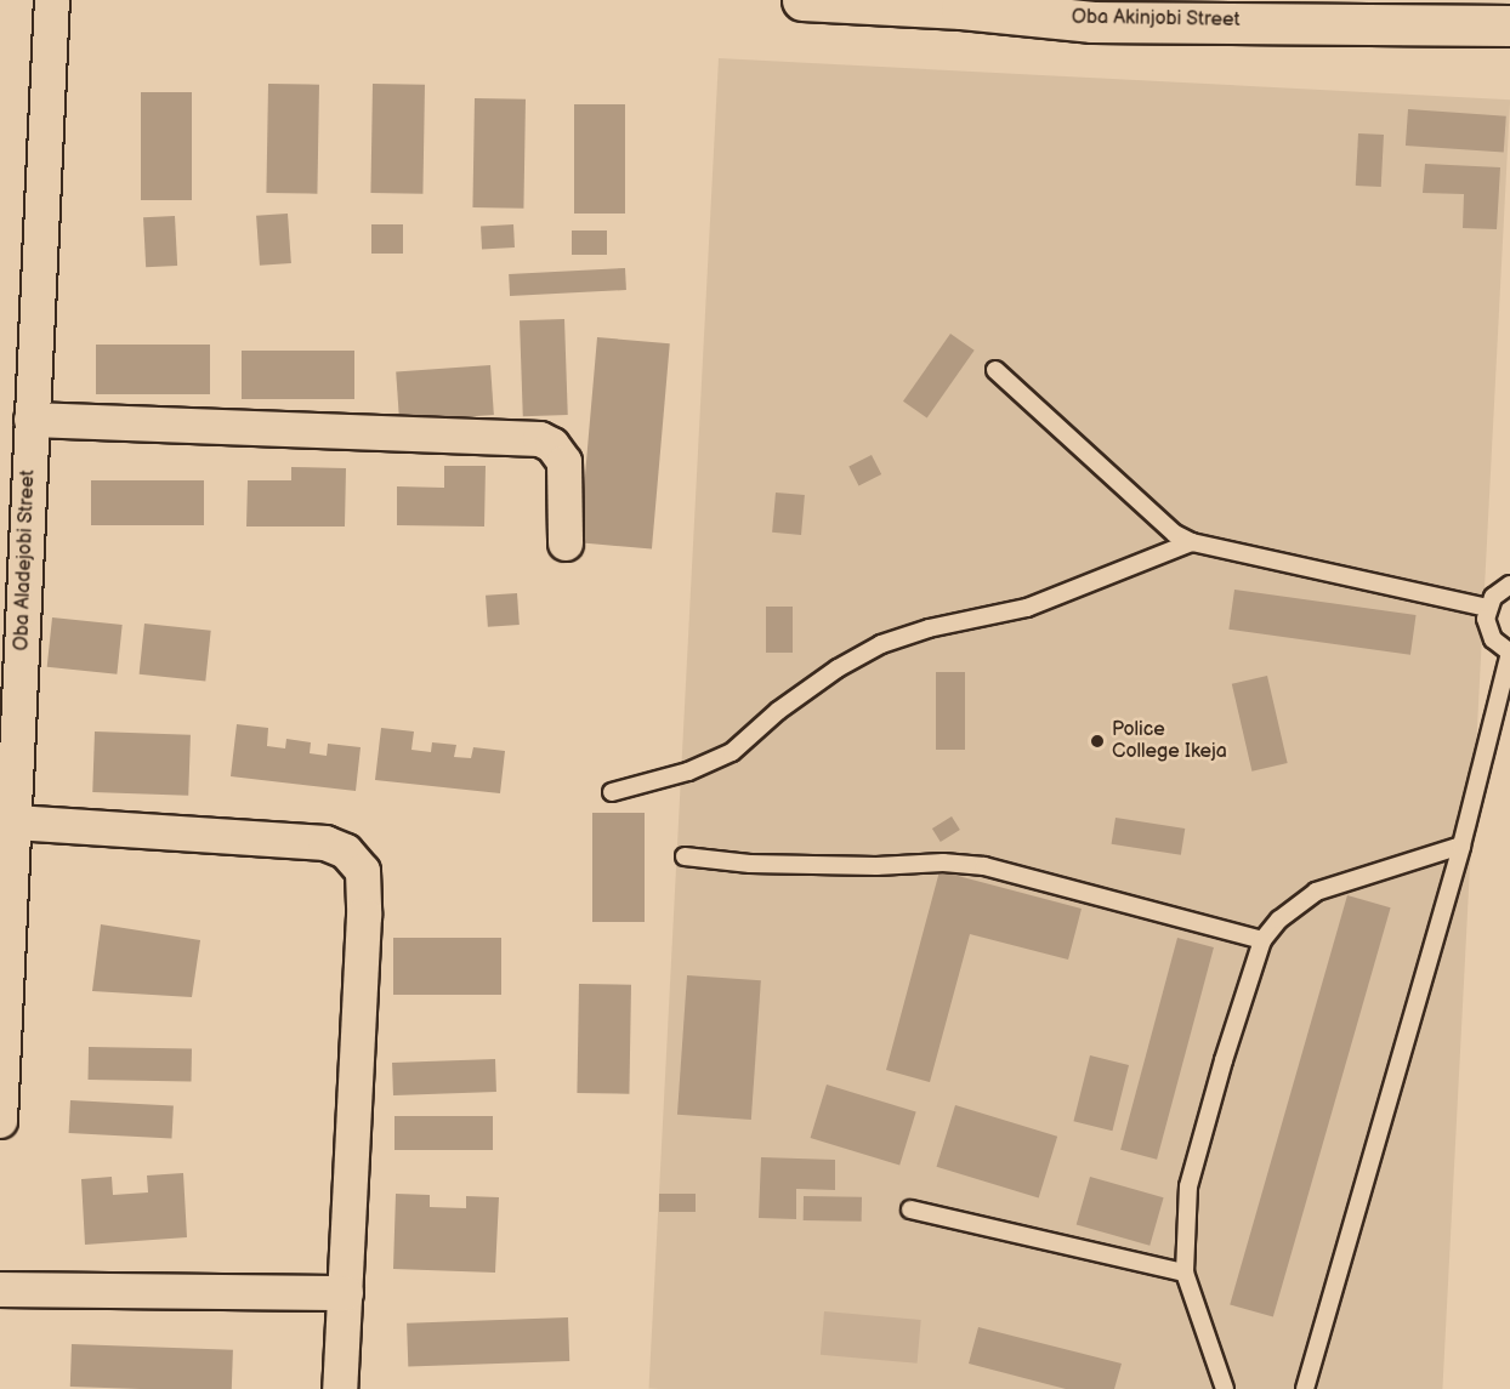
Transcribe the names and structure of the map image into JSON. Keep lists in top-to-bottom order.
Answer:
{
  "streets": {
    "street": ["Oba Akinjobi Street", "Oba Aladejobi Street"]
  },
  "places": ["Police College Ikeja"]
}
